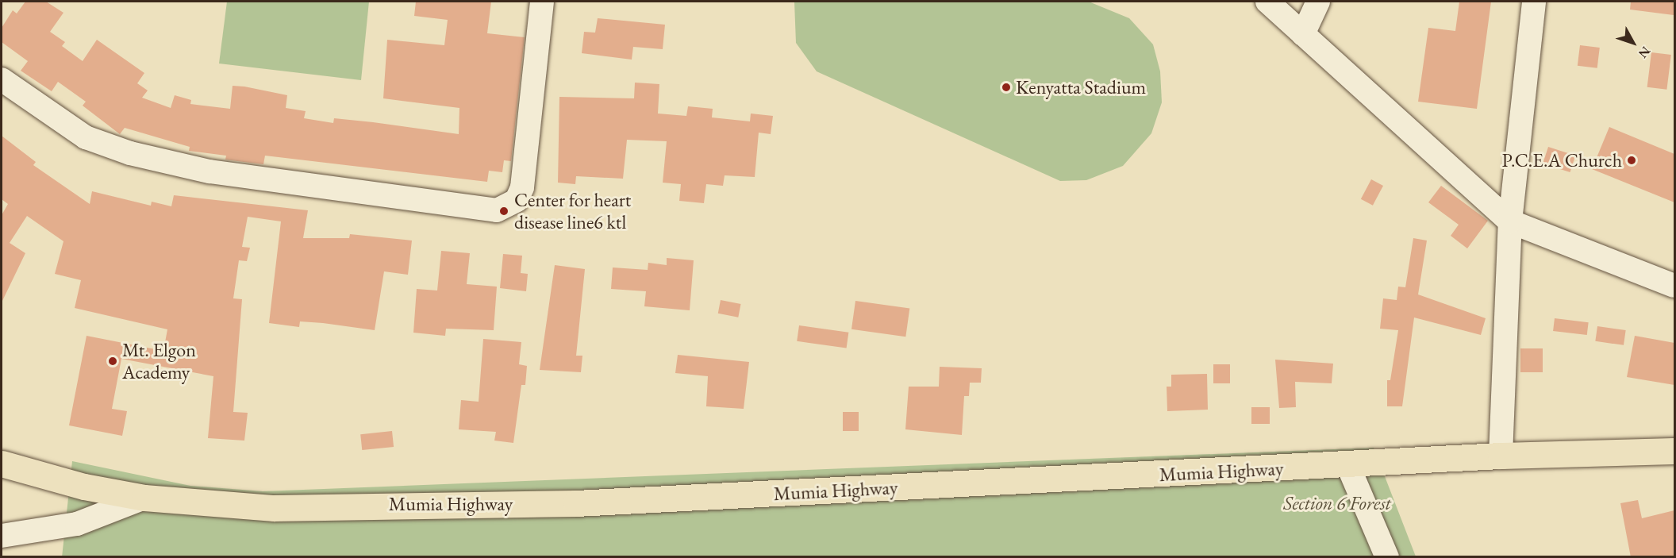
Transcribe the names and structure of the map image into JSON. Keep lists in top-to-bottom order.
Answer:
{
  "streets": {
    "highway": ["Mumia Highway"]
  },
  "parks": ["Section 6 Forest"],
  "places": [
    "Kenyatta Stadium",
    "P.C.E.A Church",
    "Center for heart disease line6 ktl",
    "Mt. Elgon Academy"
  ],
  "north": "bottom right"
}
